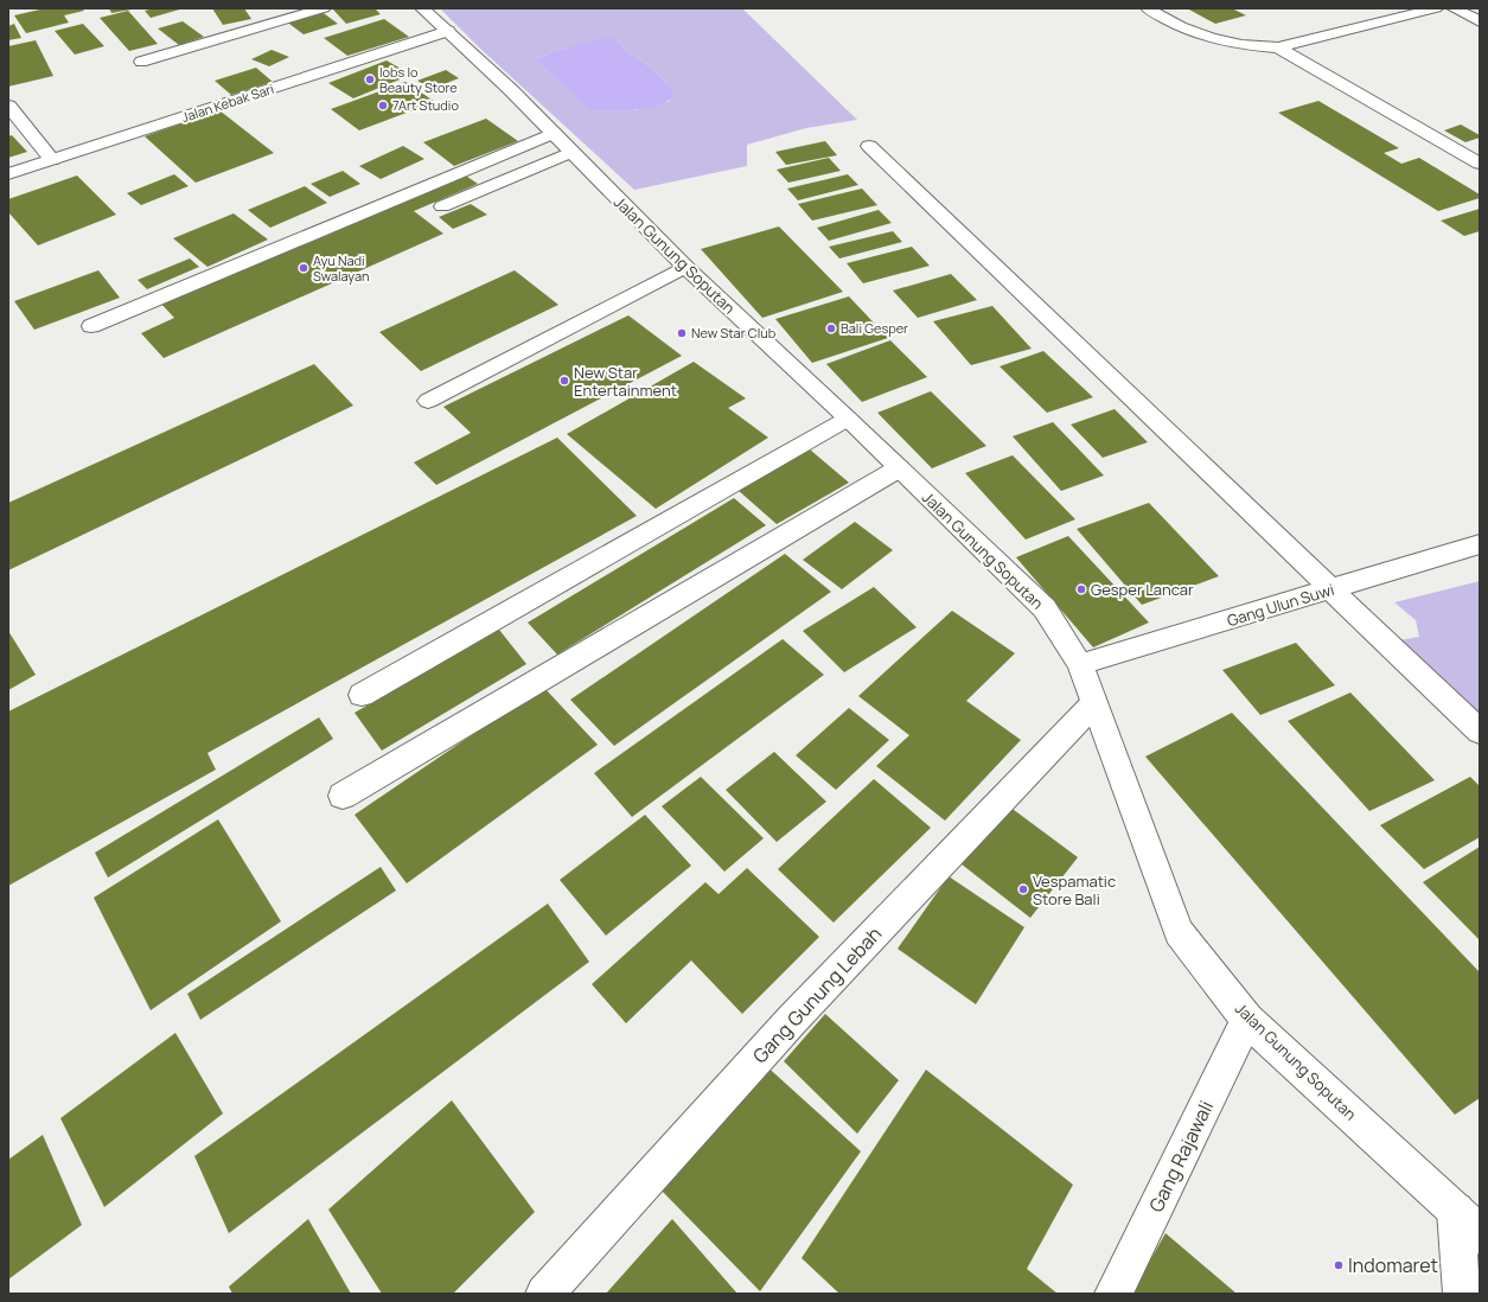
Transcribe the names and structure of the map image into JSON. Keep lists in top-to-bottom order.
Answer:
{
  "streets": {
    "street": [
      "Jalan Kebak Sari",
      "Jalan Gunung Soputan",
      "Gang Ulun Suwi",
      "Gang Gunung Lebah",
      "Gang Rajawali"
    ]
  },
  "crossings": [
    ["Jalan Kebak Sari", "Jalan Gunung Soputan"],
    ["Jalan Gunung Soputan", "Gang Ulun Suwi"],
    ["Jalan Gunung Soputan", "Gang Gunung Lebah"],
    ["Jalan Gunung Soputan", "Gang Rajawali"]
  ],
  "places": [
    "Iobs Io Beauty Store",
    "7Art Studio",
    "Ayu Nadi Swalayan",
    "Bali Gesper",
    "New Star Club",
    "New Star Entertainment",
    "Gesper Lancar",
    "Vespamatic Store Bali",
    "Indomaret"
  ]
}
